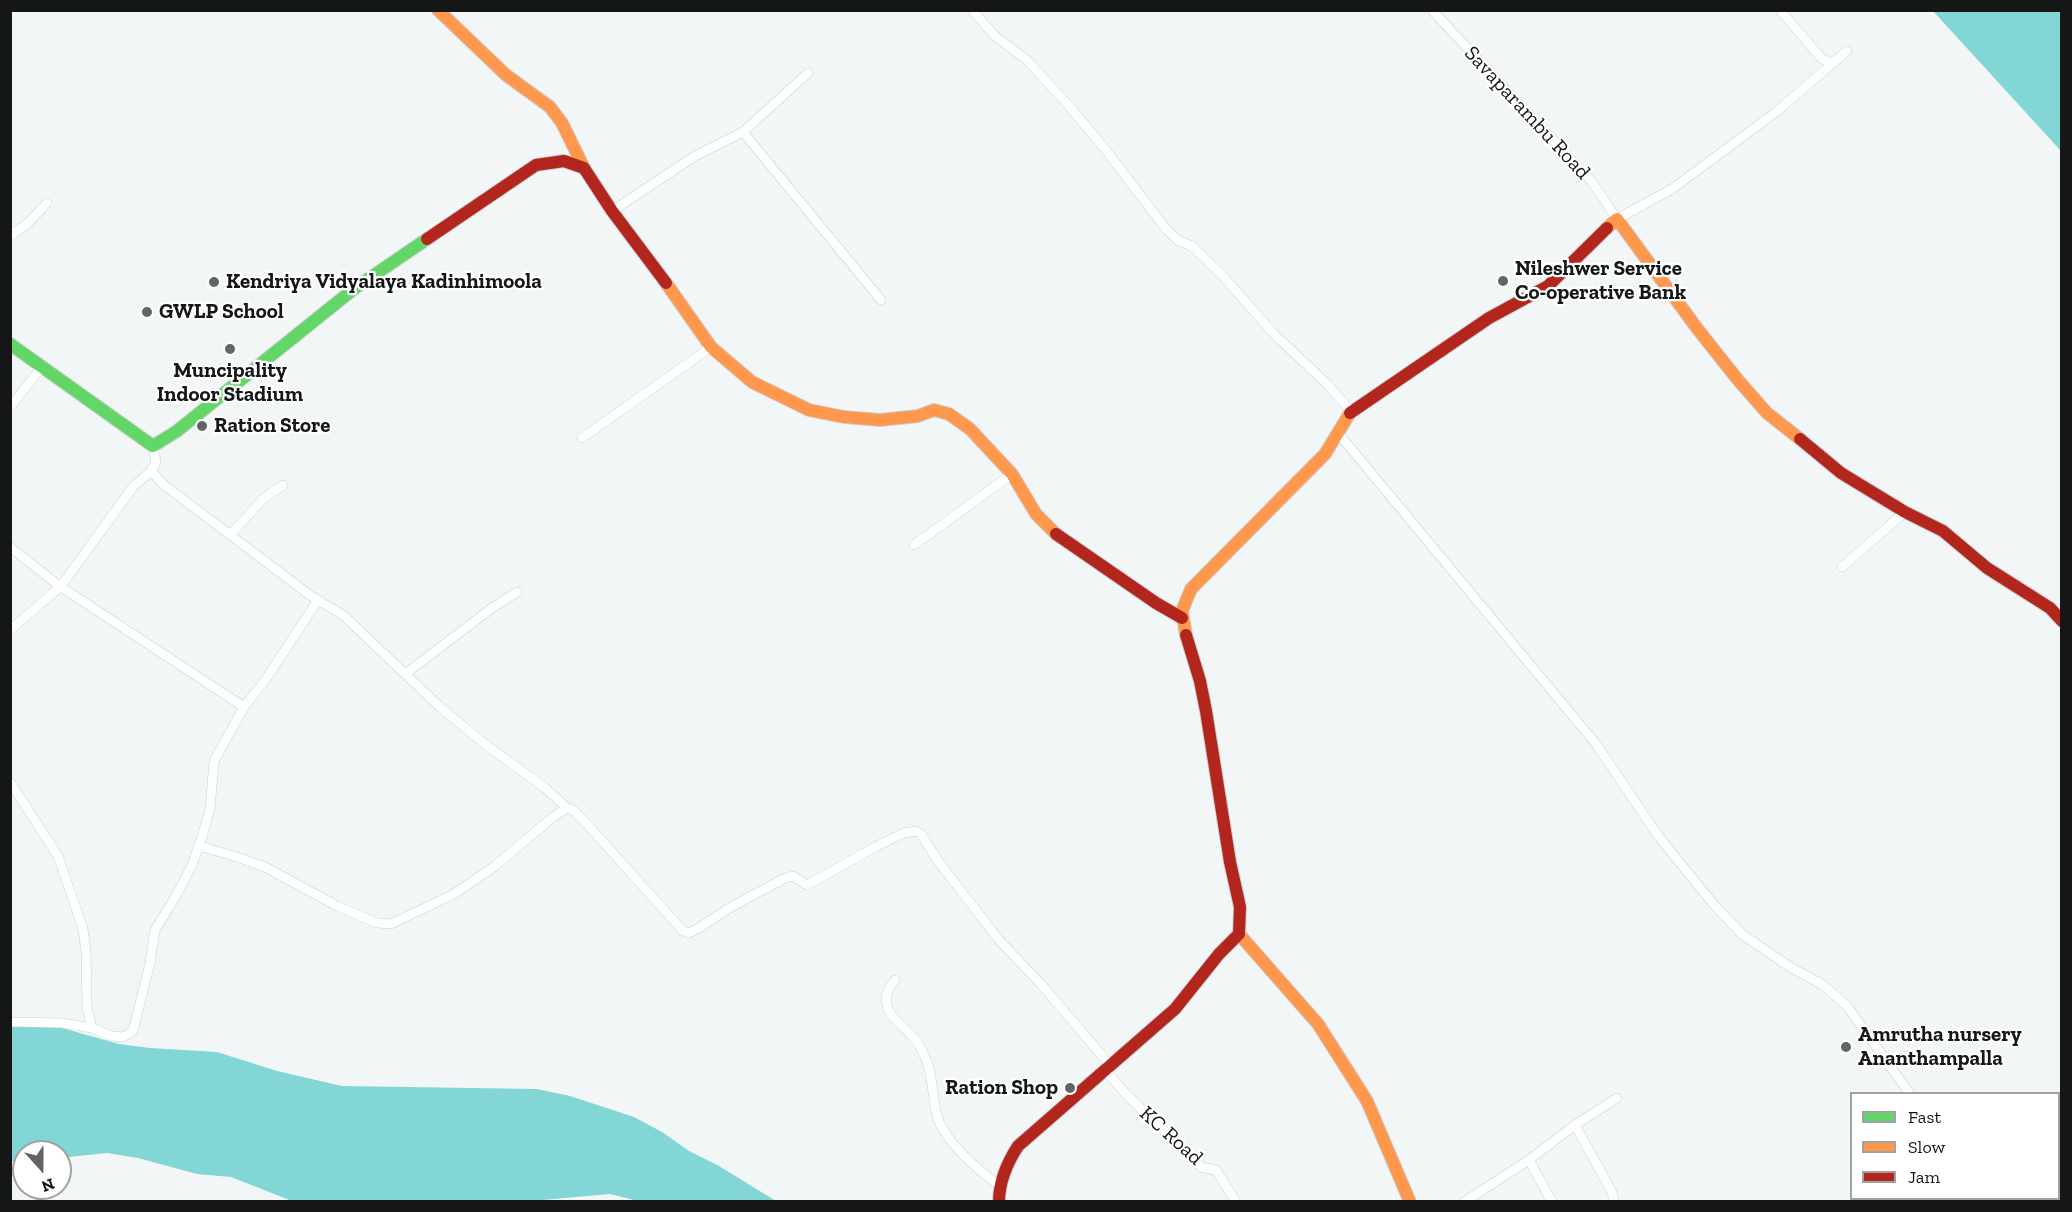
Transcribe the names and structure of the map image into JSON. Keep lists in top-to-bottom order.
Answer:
{
  "streets": {
    "street": ["Savaparambu Road", "KC Road"]
  },
  "places": [
    "Nileshwer Service Co-operative Bank",
    "Kendriya Vidyalaya Kadinhimoola",
    "GWLP School",
    "Muncipality Indoor Stadium",
    "Ration Store",
    "Amrutha nursery Ananthampalla",
    "Ration Shop"
  ],
  "legend": ["Fast", "Slow", "Jam"],
  "north": "bottom"
}
